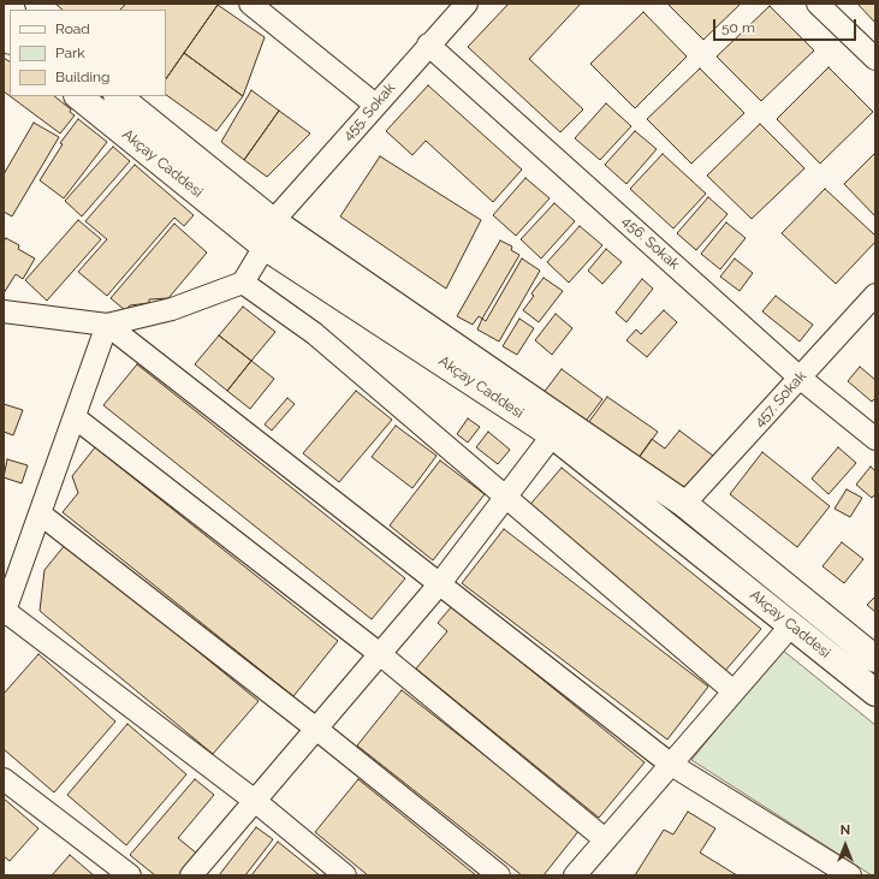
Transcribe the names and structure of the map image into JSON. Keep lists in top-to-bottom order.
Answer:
{
  "streets": {
    "main road": ["Akçay Caddesi"],
    "street": ["455. Sokak", "456. Sokak", "457. Sokak"]
  },
  "crossings": [
    ["455. Sokak", "Akçay Caddesi"],
    ["455. Sokak", "456. Sokak"],
    ["Akçay Caddesi", "457. Sokak"],
    ["456. Sokak", "457. Sokak"]
  ],
  "legend": ["Road", "Park", "Building"],
  "scale_bar": "50 m",
  "north": "top"
}
